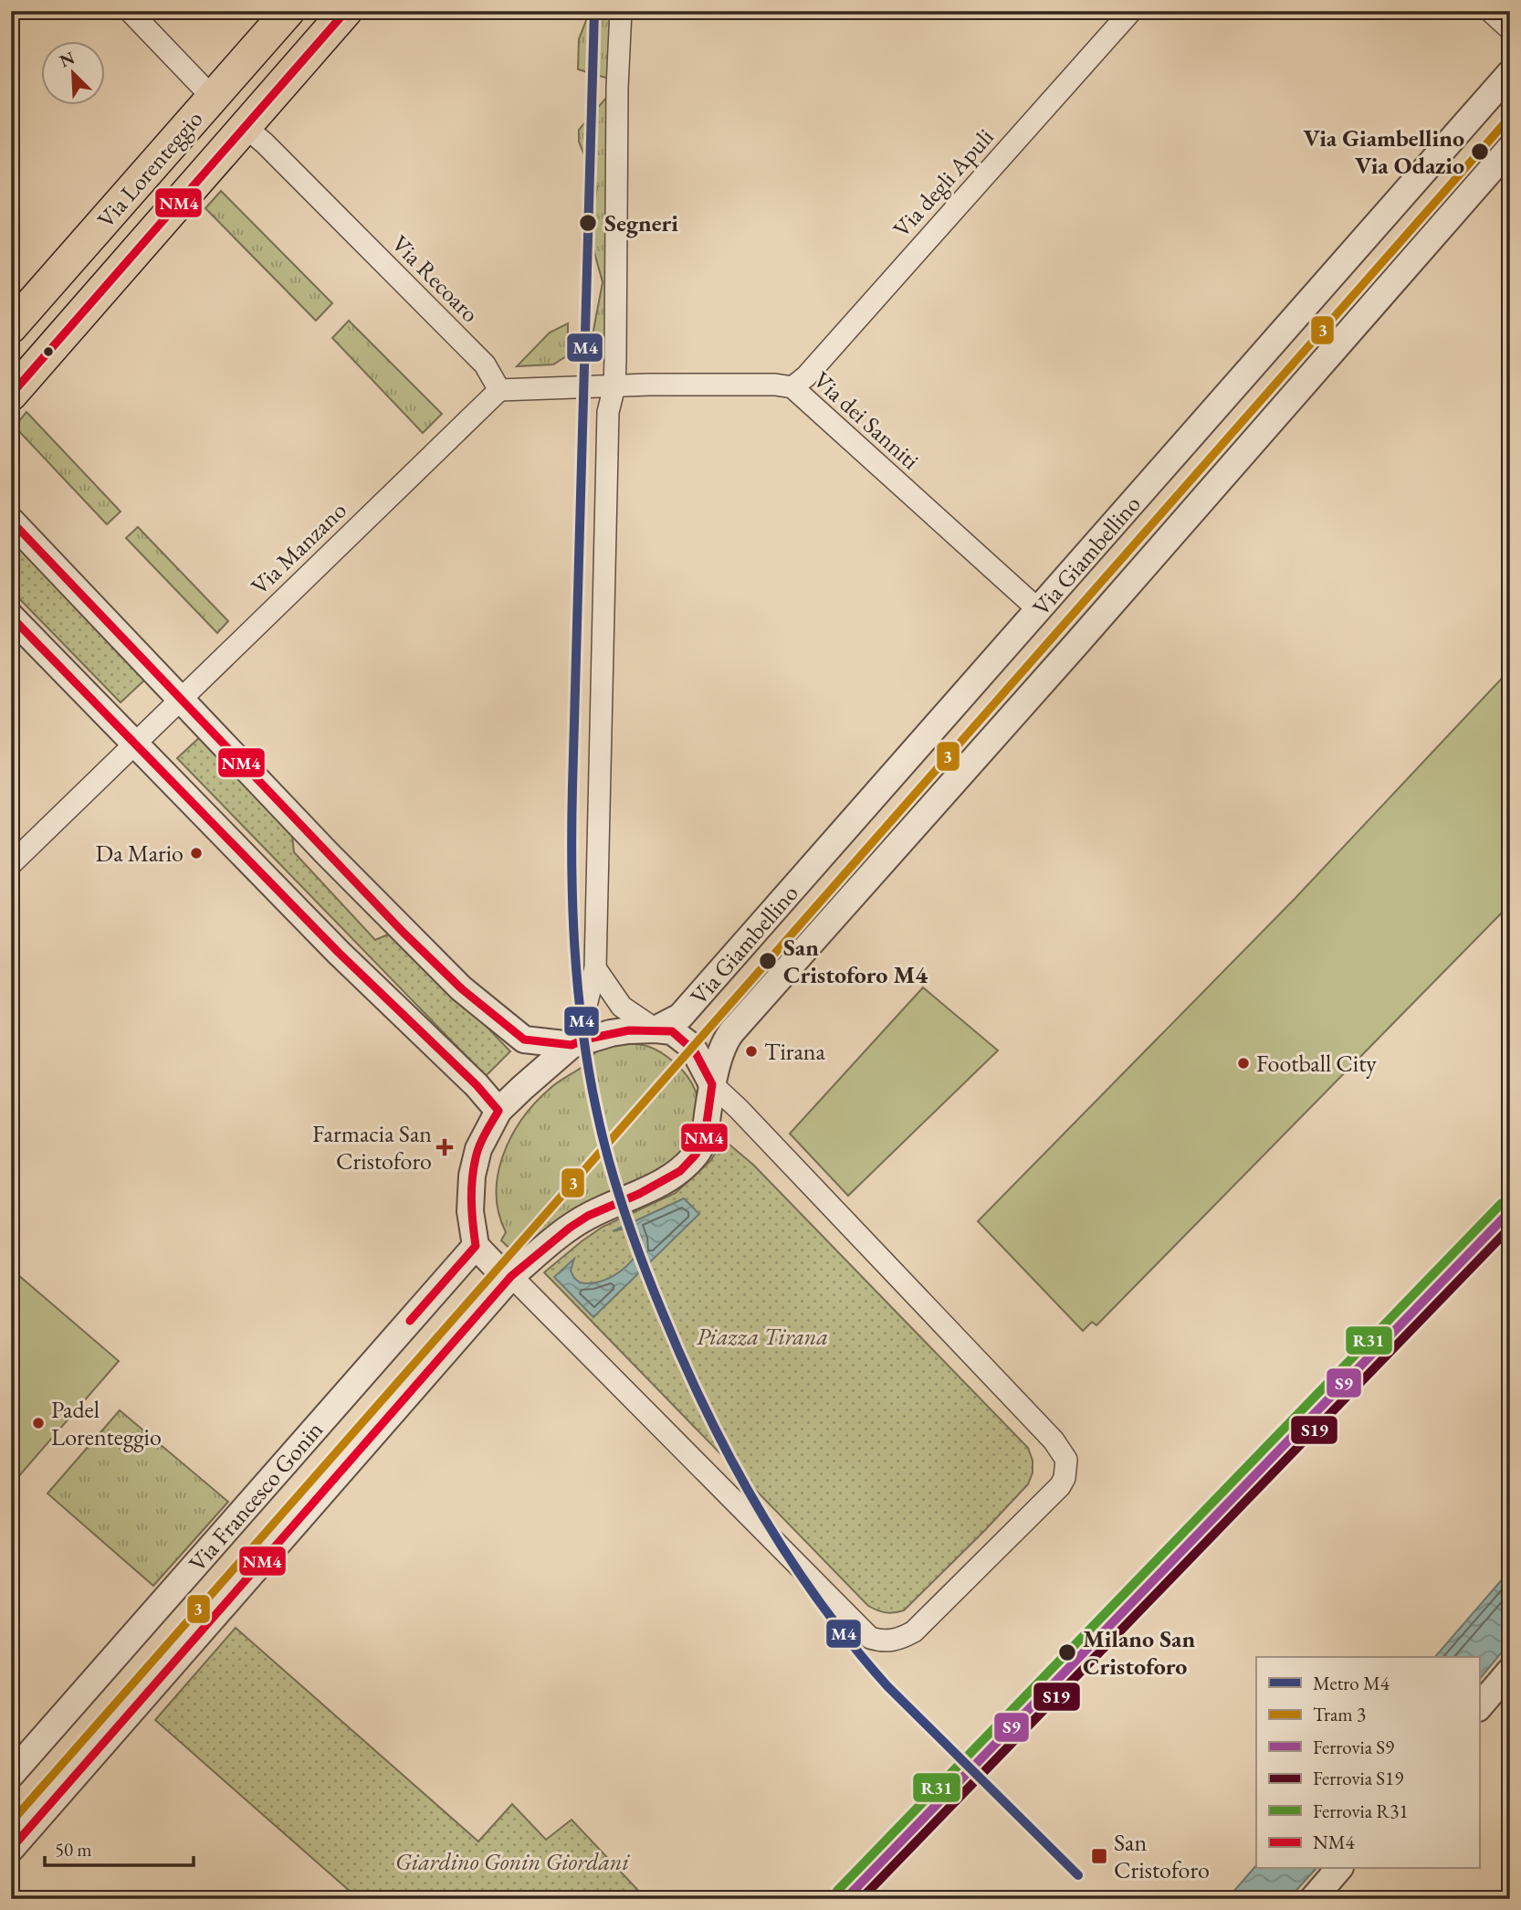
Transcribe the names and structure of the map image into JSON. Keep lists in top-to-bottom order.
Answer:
{
  "streets": {
    "main road": ["Via Lorenteggio"],
    "street": [
      "Via degli Apuli",
      "Via Recoaro",
      "Via dei Sanniti",
      "Via Manzano",
      "Via Giambellino",
      "Via Francesco Gonin"
    ]
  },
  "crossings": [
    ["Via Lorenteggio", "Via Recoaro"],
    ["Via degli Apuli", "Via dei Sanniti"],
    ["Via Recoaro", "Via Manzano"],
    ["Via dei Sanniti", "Via Giambellino"]
  ],
  "parks": ["Piazza Tirana", "Giardino Gonin Giordani"],
  "places": {
    "other": [
      "Via Giambellino Via Odazio",
      "Segneri",
      "Da Mario",
      "San Cristoforo M4",
      "Tirana",
      "Football City",
      "Padel Lorenteggio",
      "Milano San Cristoforo"
    ],
    "health": ["Farmacia San Cristoforo"],
    "transit": ["San Cristoforo"]
  },
  "lines": [
    "metro line M4",
    "transit line NM4",
    "tram line 3",
    "rail line R31",
    "rail line S9",
    "rail line S19"
  ],
  "legend": [
    "Metro M4",
    "Tram 3",
    "Ferrovia S9",
    "Ferrovia S19",
    "Ferrovia R31",
    "NM4"
  ],
  "scale_bar": "50 m",
  "north": "top left"
}
